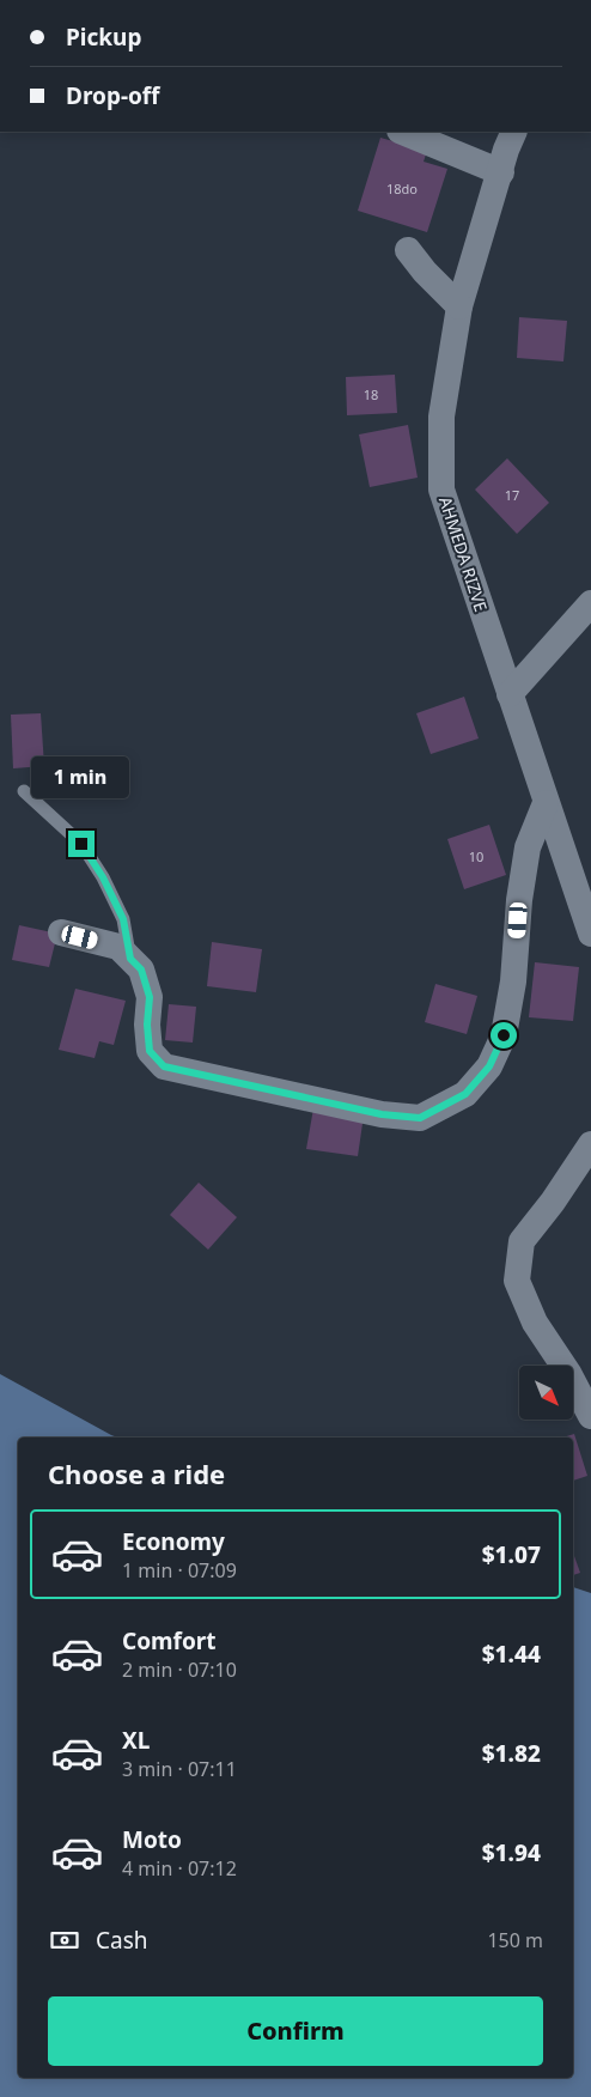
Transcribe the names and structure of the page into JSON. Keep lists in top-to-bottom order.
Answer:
{
  "streets": {
    "street": ["AHMEDA RIZVE"]
  },
  "house_numbers": [
    "18do",
    "18",
    "17",
    "10"
  ],
  "north": "bottom right",
  "page": {
    "banner": ["Pickup", "Drop-off"],
    "bubble": "1 min",
    "heading": "Choose a ride",
    "list": [
      {
        "name": "Economy",
        "note": "1 min · 07:09",
        "value": "$1.07"
      },
      {
        "name": "Comfort",
        "note": "2 min · 07:10",
        "value": "$1.44"
      },
      {
        "name": "XL",
        "note": "3 min · 07:11",
        "value": "$1.82"
      },
      {
        "name": "Moto",
        "note": "4 min · 07:12",
        "value": "$1.94"
      }
    ],
    "pay": ["Cash", "150 m"],
    "buttons": "Confirm"
  }
}
